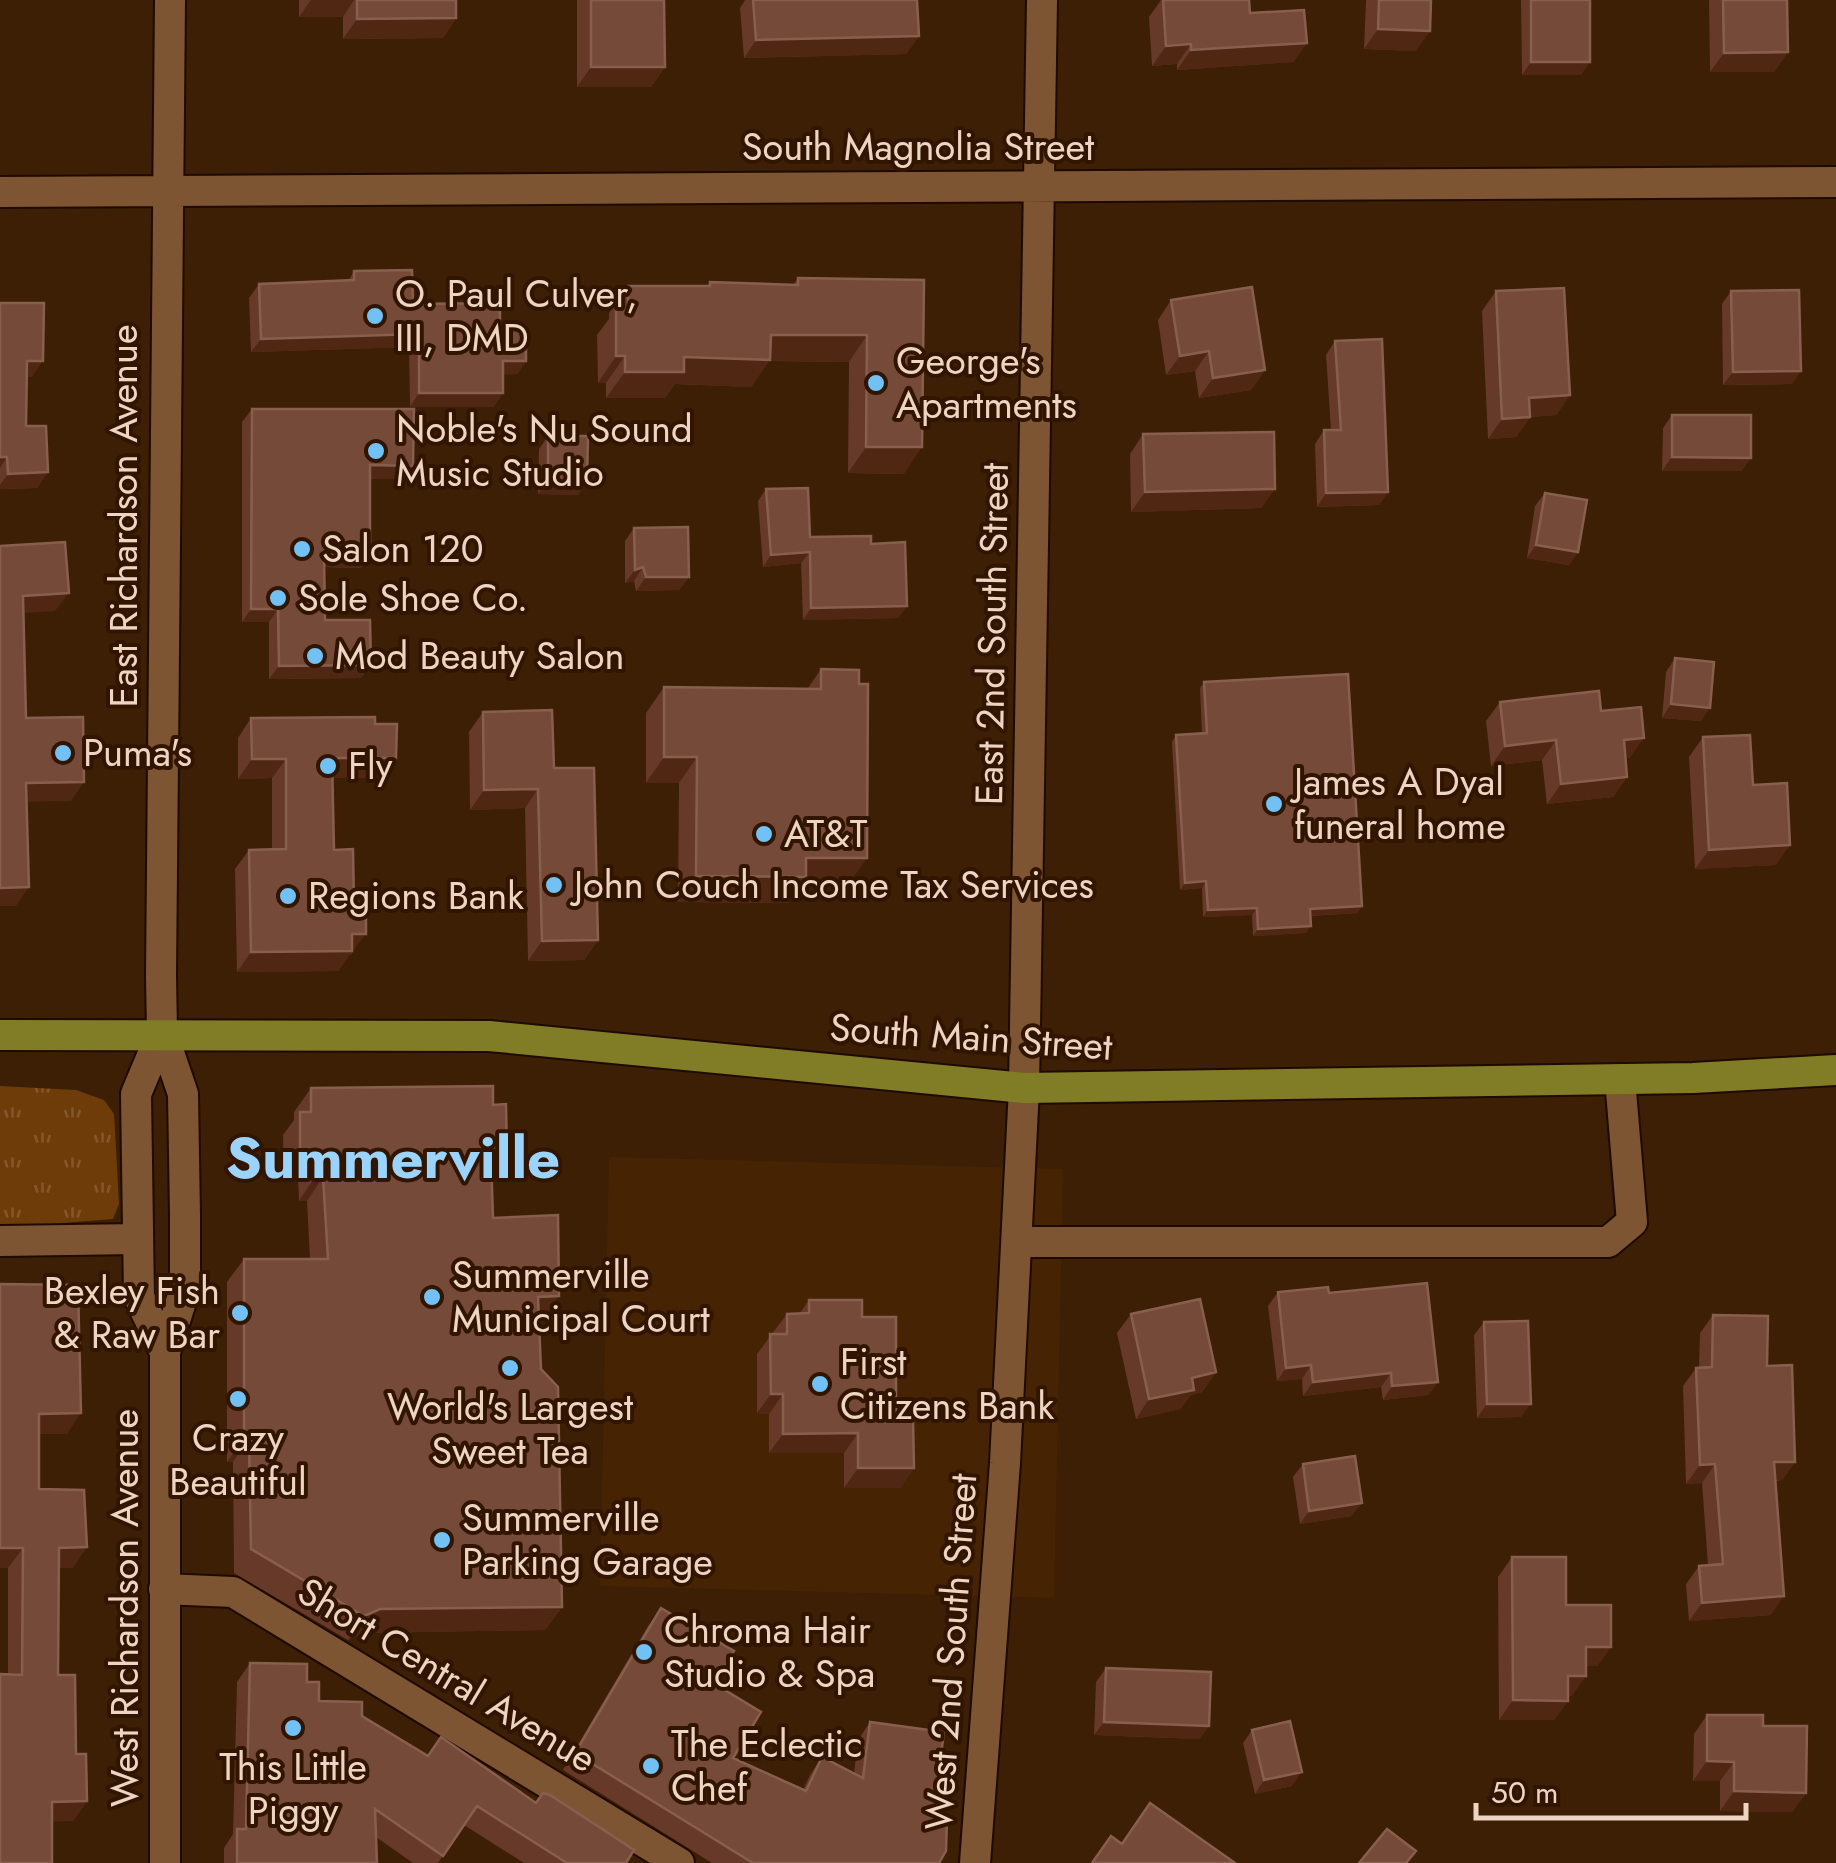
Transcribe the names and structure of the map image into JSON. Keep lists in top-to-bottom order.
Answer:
{
  "streets": {
    "main road": ["South Main Street"],
    "street": [
      "South Magnolia Street",
      "East Richardson Avenue",
      "East 2nd South Street",
      "West Richardson Avenue",
      "West 2nd South Street",
      "Short Central Avenue"
    ]
  },
  "crossings": [
    ["South Magnolia Street", "East Richardson Avenue"],
    ["South Magnolia Street", "East 2nd South Street"],
    ["East Richardson Avenue", "South Main Street"],
    ["East Richardson Avenue", "West Richardson Avenue"],
    ["East 2nd South Street", "South Main Street"],
    ["East 2nd South Street", "West 2nd South Street"],
    ["South Main Street", "West Richardson Avenue"],
    ["South Main Street", "West 2nd South Street"],
    ["West Richardson Avenue", "Short Central Avenue"]
  ],
  "districts": ["Summerville"],
  "places": [
    "O. Paul Culver, III, DMD",
    "George's Apartments",
    "Noble's Nu Sound Music Studio",
    "Salon 120",
    "Sole Shoe Co.",
    "Mod Beauty Salon",
    "Puma's",
    "Fly",
    "James A Dyal funeral home",
    "AT&T",
    "John Couch Income Tax Services",
    "Regions Bank",
    "Summerville Municipal Court",
    "Bexley Fish & Raw Bar",
    "World's Largest Sweet Tea",
    "First Citizens Bank",
    "Crazy Beautiful",
    "Summerville Parking Garage",
    "Chroma Hair Studio & Spa",
    "This Little Piggy",
    "The Eclectic Chef"
  ],
  "scale_bar": "50 m"
}
